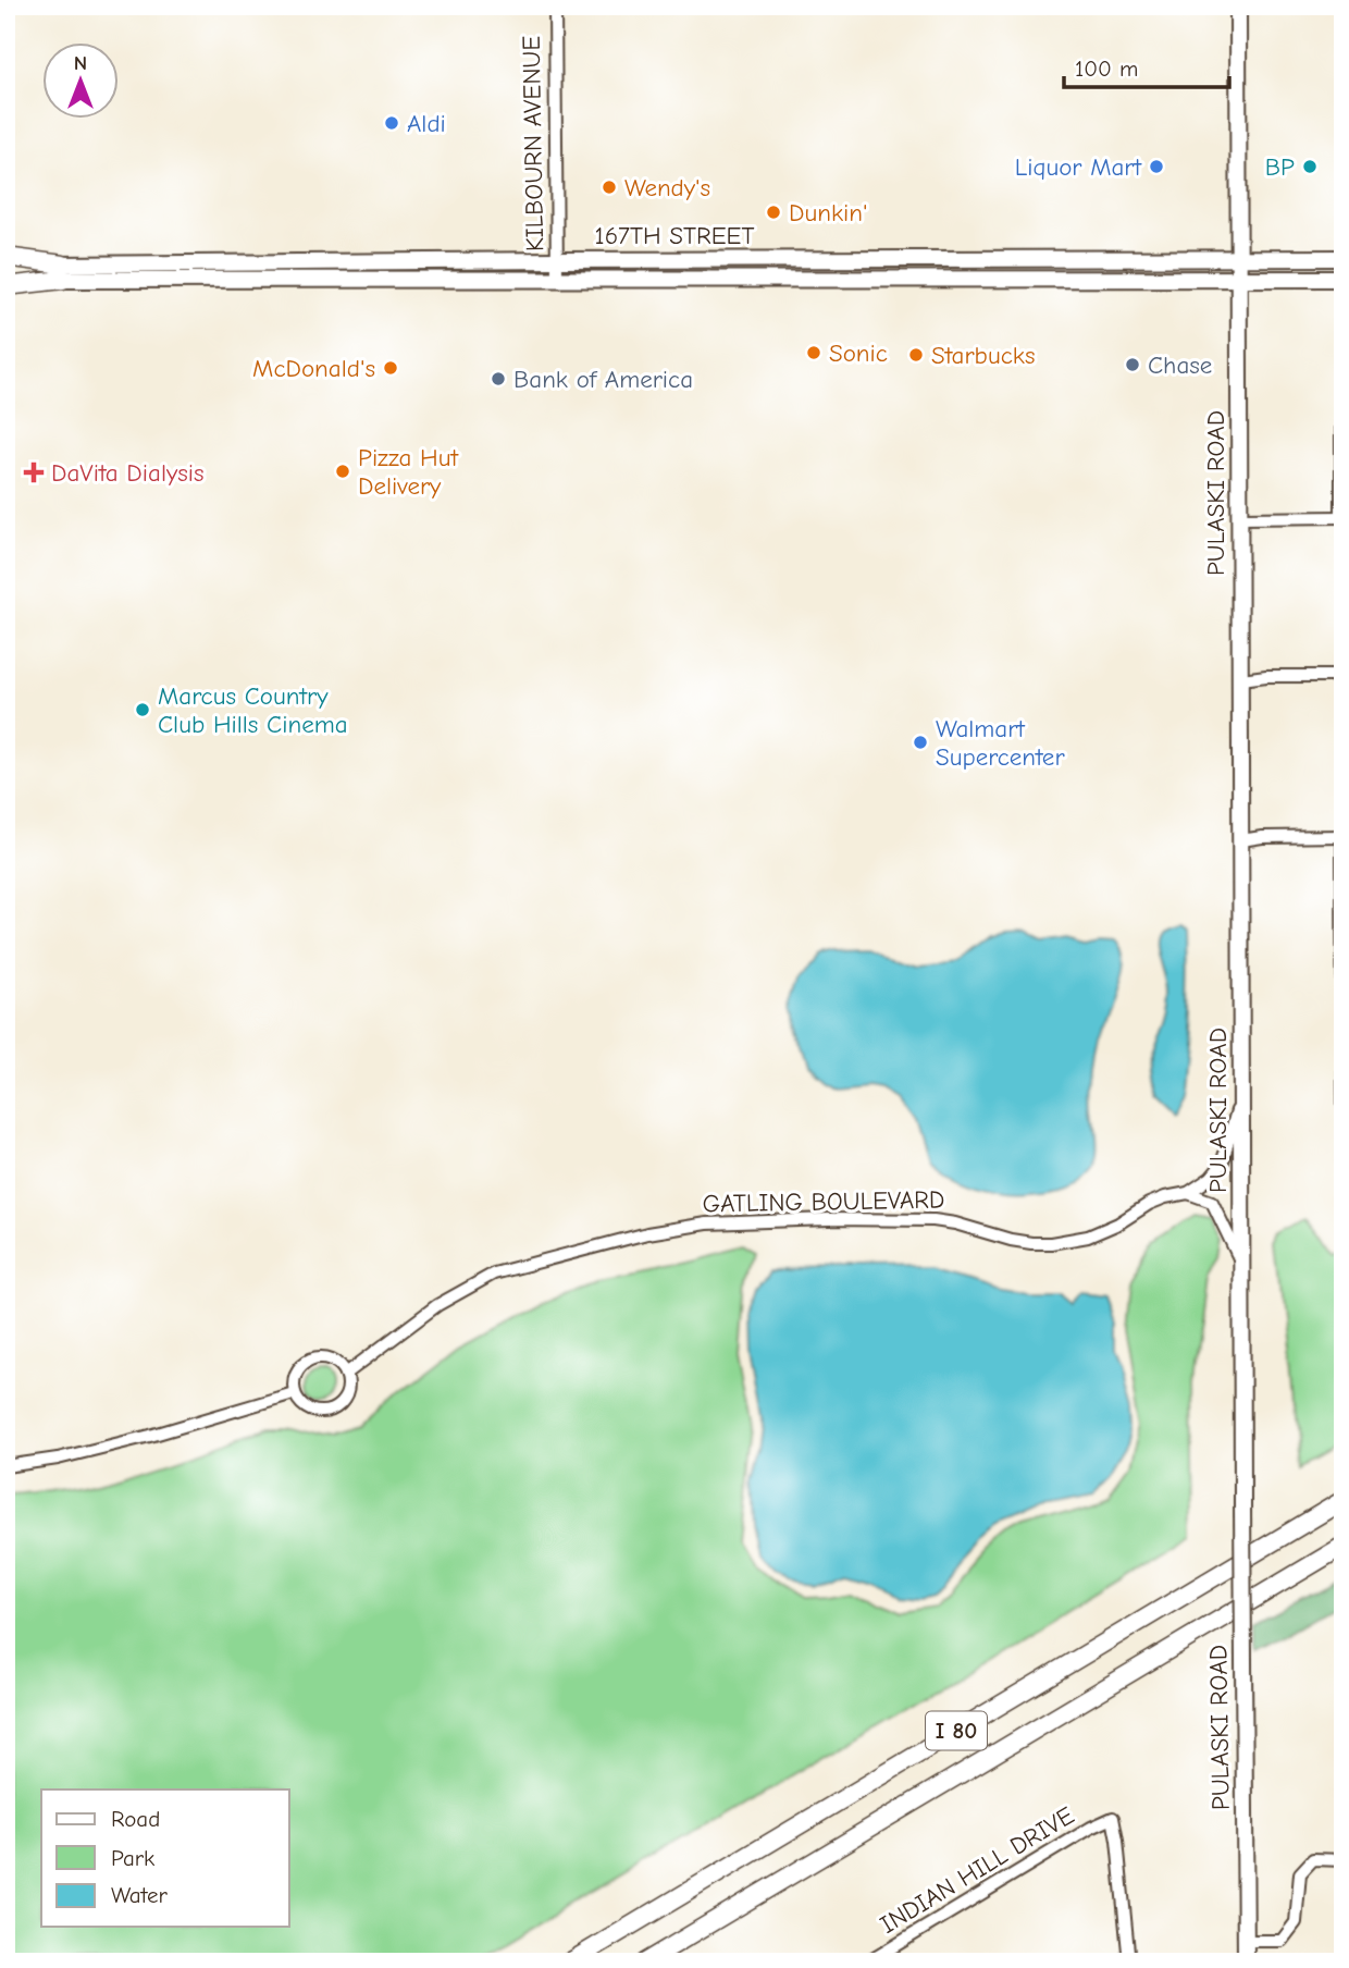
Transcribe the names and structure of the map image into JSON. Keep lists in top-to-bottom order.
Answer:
{
  "streets": {
    "highway": ["I 80"],
    "main road": ["167TH STREET", "PULASKI ROAD"],
    "street": ["KILBOURN AVENUE", "GATLING BOULEVARD", "INDIAN HILL DRIVE"]
  },
  "crossings": [
    ["KILBOURN AVENUE", "167TH STREET"],
    ["167TH STREET", "PULASKI ROAD"],
    ["PULASKI ROAD", "GATLING BOULEVARD"]
  ],
  "places": {
    "other": [
      "Aldi",
      "Liquor Mart",
      "BP",
      "Wendy's",
      "Dunkin'",
      "Sonic",
      "Starbucks",
      "Chase",
      "McDonald's",
      "Bank of America",
      "Pizza Hut Delivery",
      "Marcus Country Club Hills Cinema",
      "Walmart Supercenter"
    ],
    "health": ["DaVita Dialysis"]
  },
  "legend": ["Road", "Park", "Water"],
  "scale_bar": "100 m",
  "north": "top"
}
